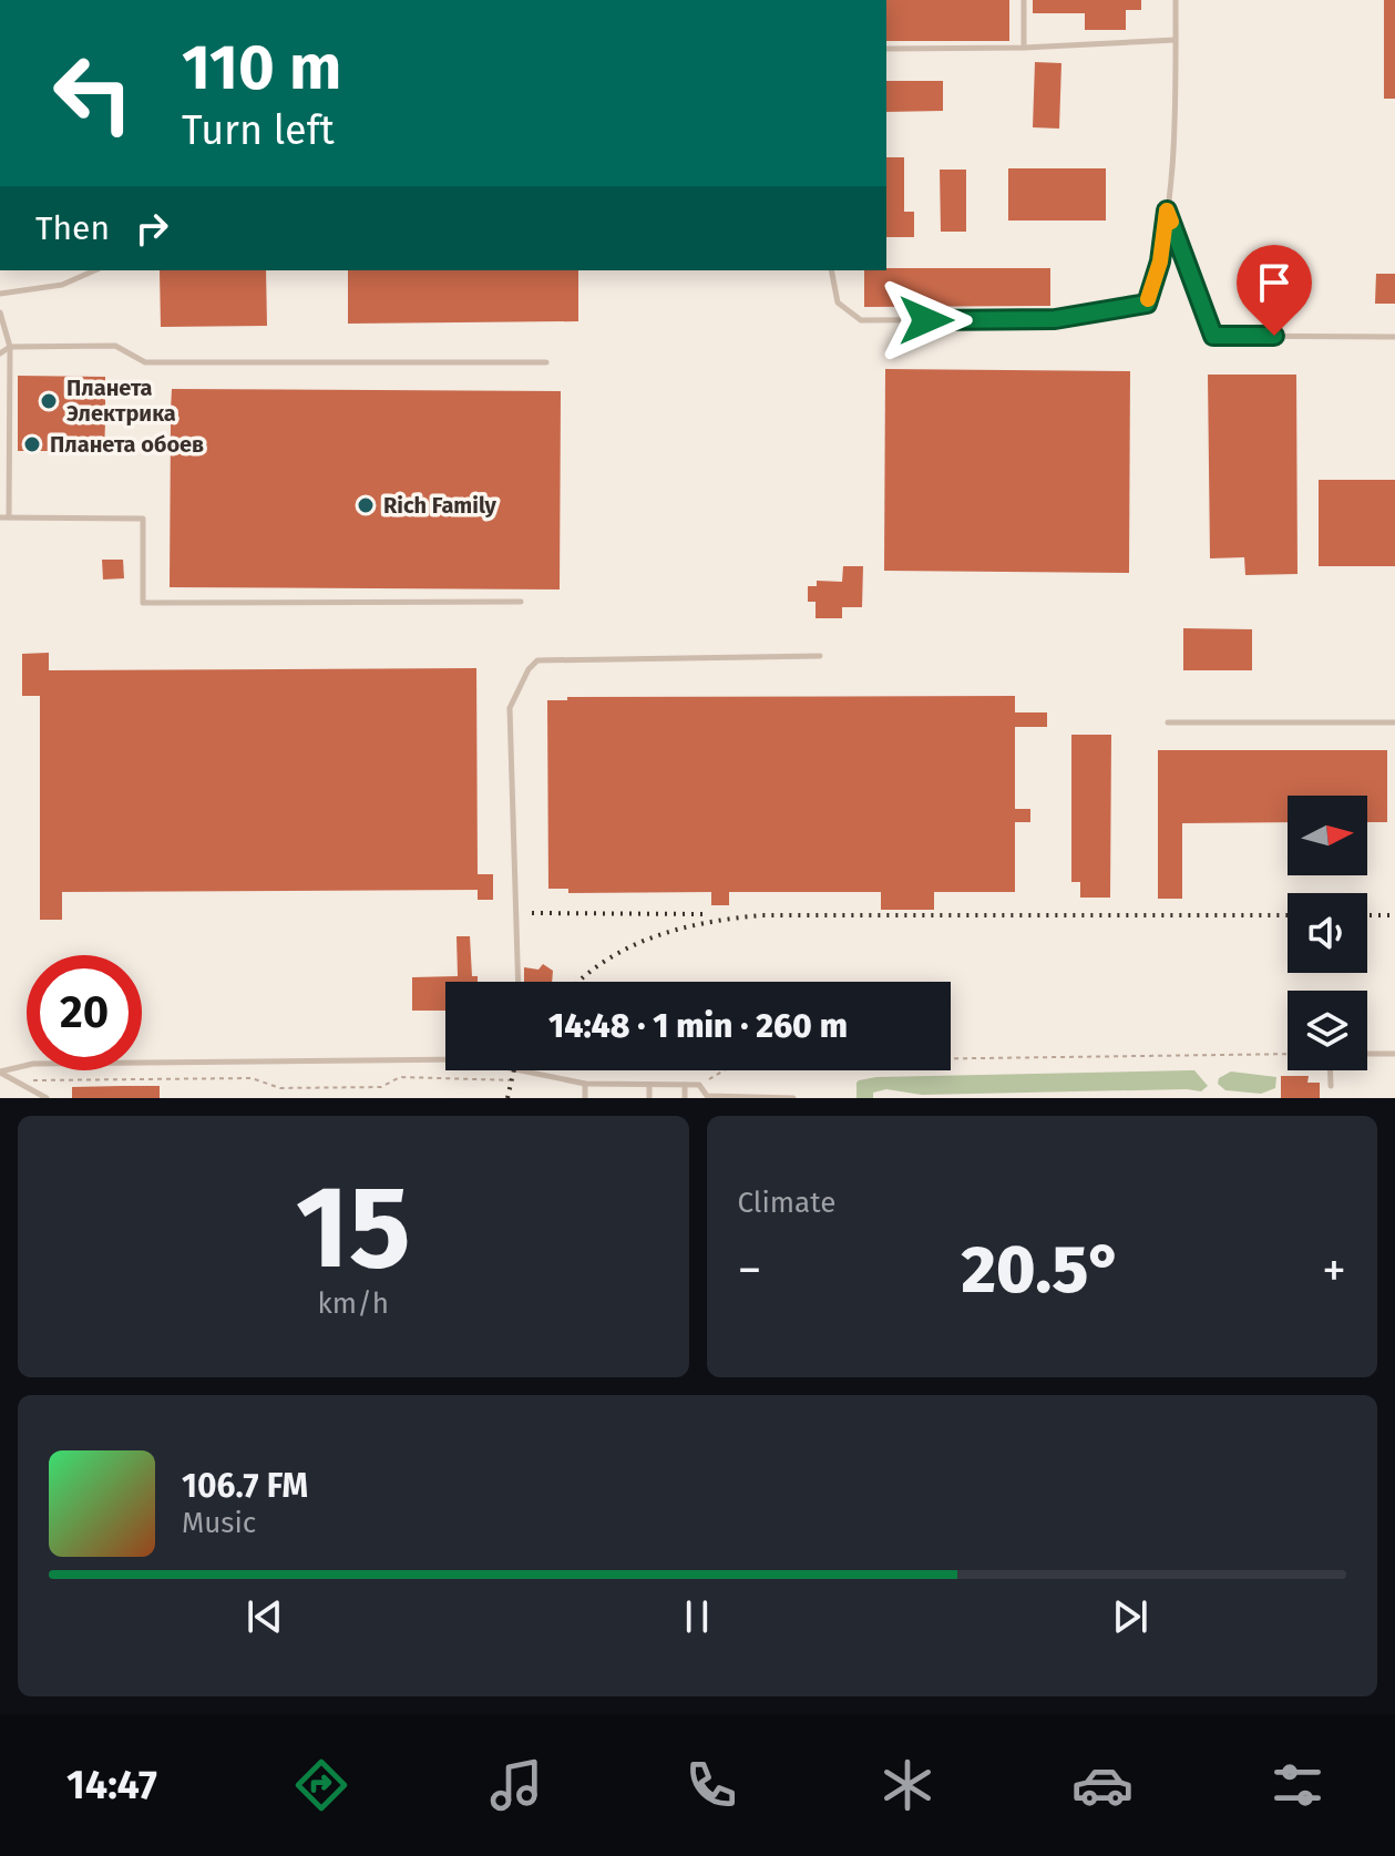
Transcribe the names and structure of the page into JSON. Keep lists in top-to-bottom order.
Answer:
{
  "places": ["Планета Электрика", "Планета обоев", "Rich Family"],
  "north": "right",
  "page": {
    "turn": ["110 m", "Turn left"],
    "then": "Then",
    "limit": "20",
    "trip": "14:48 · 1 min · 260 m",
    "tile": [
      ["15", "km/h"],
      "Climate"
    ],
    "heat": ["−", "20.5°", "+"],
    "song": ["106.7 FM", "Music"],
    "tabs": "14:47"
  }
}
